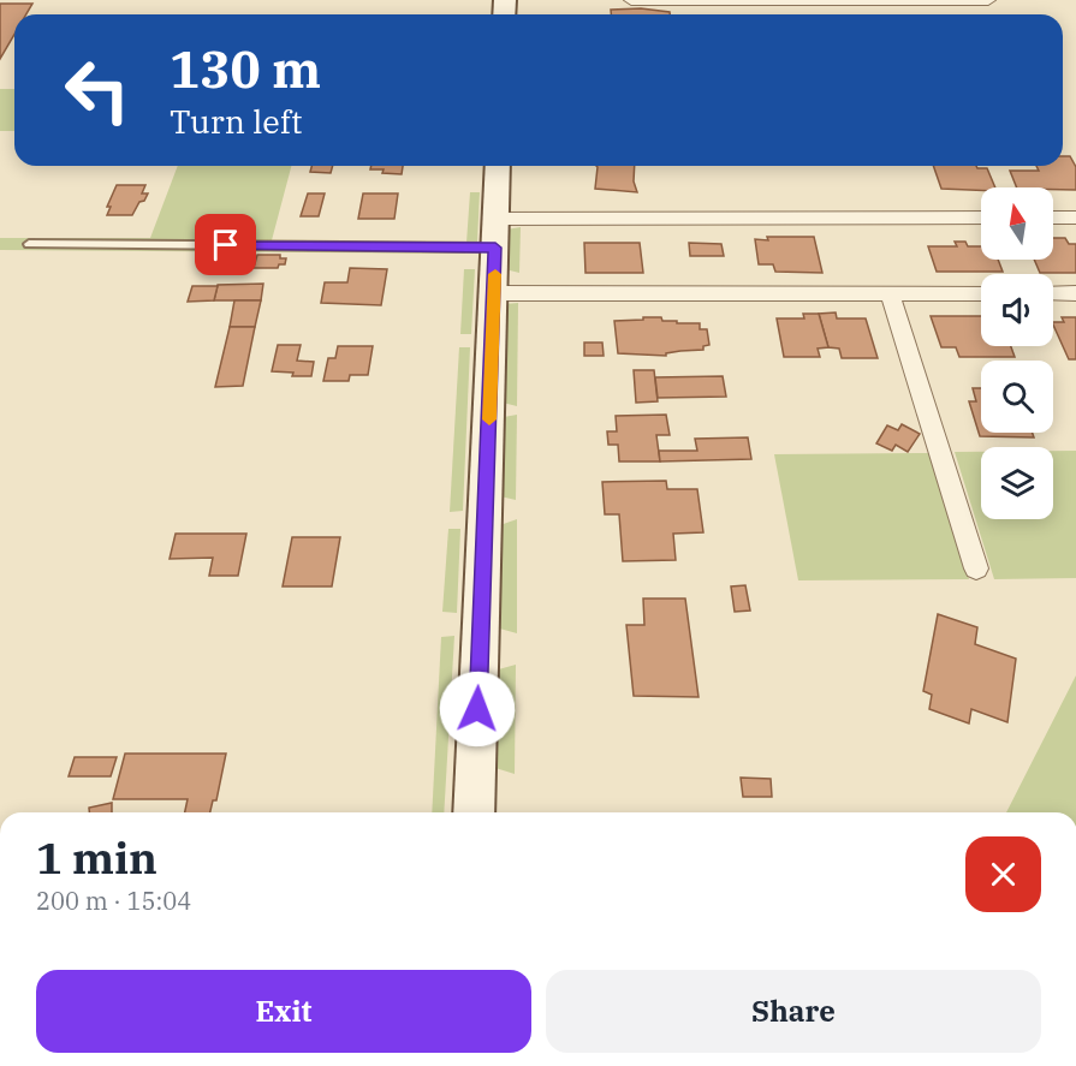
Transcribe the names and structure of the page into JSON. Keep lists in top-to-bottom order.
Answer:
{
  "north": "top",
  "page": {
    "turn": ["130 m", "Turn left"],
    "heading": ["1 min", "200 m · 15:04"],
    "buttons": ["Exit", "Share"]
  }
}
